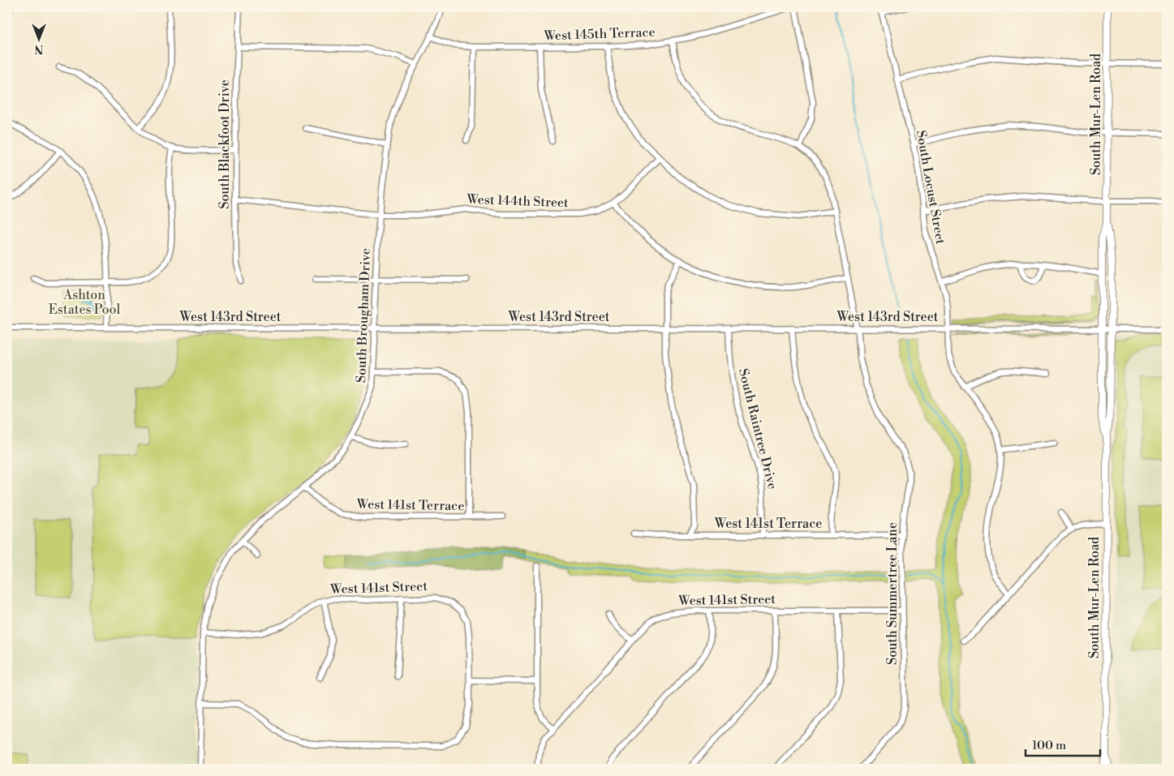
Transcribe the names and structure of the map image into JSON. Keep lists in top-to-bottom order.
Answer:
{
  "streets": {
    "main road": ["South Mur-Len Road"],
    "street": [
      "West 145th Terrace",
      "South Blackfoot Drive",
      "South Locust Street",
      "West 144th Street",
      "South Brougham Drive",
      "West 143rd Street",
      "South Raintree Drive",
      "West 141st Terrace",
      "West 141st Street",
      "South Summertree Lane"
    ]
  },
  "crossings": [
    ["West 145th Terrace", "South Brougham Drive"],
    ["West 145th Terrace", "South Summertree Lane"],
    ["South Mur-Len Road", "West 143rd Street"],
    ["South Blackfoot Drive", "West 144th Street"],
    ["South Locust Street", "West 143rd Street"],
    ["West 144th Street", "South Brougham Drive"],
    ["South Brougham Drive", "West 143rd Street"],
    ["South Brougham Drive", "West 141st Terrace"],
    ["South Brougham Drive", "West 141st Street"],
    ["West 143rd Street", "South Raintree Drive"],
    ["West 143rd Street", "South Summertree Lane"],
    ["South Raintree Drive", "West 141st Terrace"],
    ["West 141st Terrace", "South Summertree Lane"],
    ["West 141st Street", "South Summertree Lane"]
  ],
  "parks": ["Ashton Estates Pool"],
  "scale_bar": "100 m",
  "north": "bottom"
}
